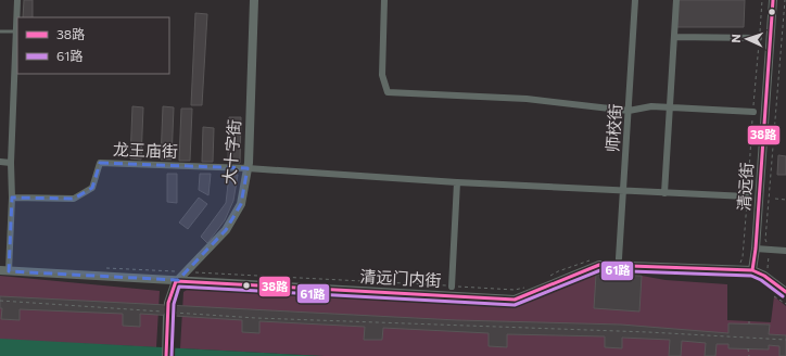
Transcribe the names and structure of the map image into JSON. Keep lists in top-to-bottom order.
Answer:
{
  "streets": {
    "main road": ["大十字街", "清远街", "清远门内街"],
    "street": ["师校街", "龙王庙街"]
  },
  "crossings": [
    ["龙王庙街", "大十字街"],
    ["大十字街", "清远门内街"],
    ["清远街", "清远门内街"]
  ],
  "lines": ["transit line 38路", "transit line 61路"],
  "legend": ["38路", "61路"],
  "north": "left"
}
